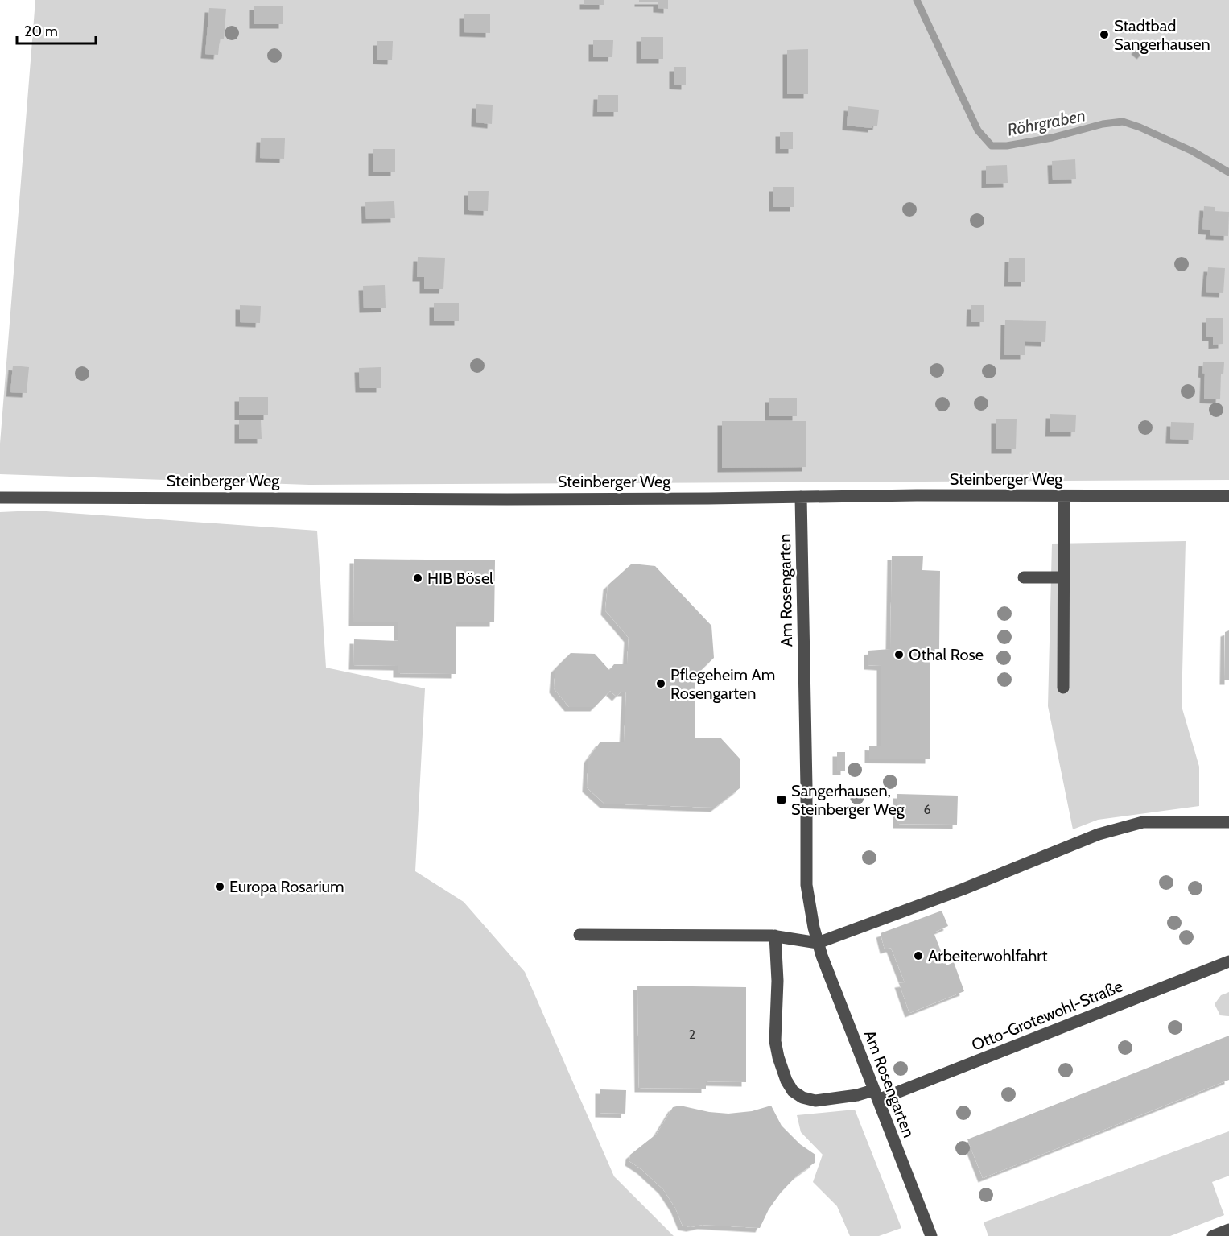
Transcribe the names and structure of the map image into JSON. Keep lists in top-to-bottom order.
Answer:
{
  "streets": {
    "street": ["Steinberger Weg", "Am Rosengarten", "Otto-Grotewohl-Straße"]
  },
  "crossings": [
    ["Steinberger Weg", "Am Rosengarten"],
    ["Am Rosengarten", "Otto-Grotewohl-Straße"]
  ],
  "water": ["Röhrgraben"],
  "places": {
    "other": [
      "Stadtbad Sangerhausen",
      "HIB Bösel",
      "Othal Rose",
      "Pflegeheim Am Rosengarten",
      "Europa Rosarium",
      "Arbeiterwohlfahrt"
    ],
    "transit": ["Sangerhausen, Steinberger Weg"]
  },
  "house_numbers": ["6", "2"],
  "scale_bar": "20 m"
}
